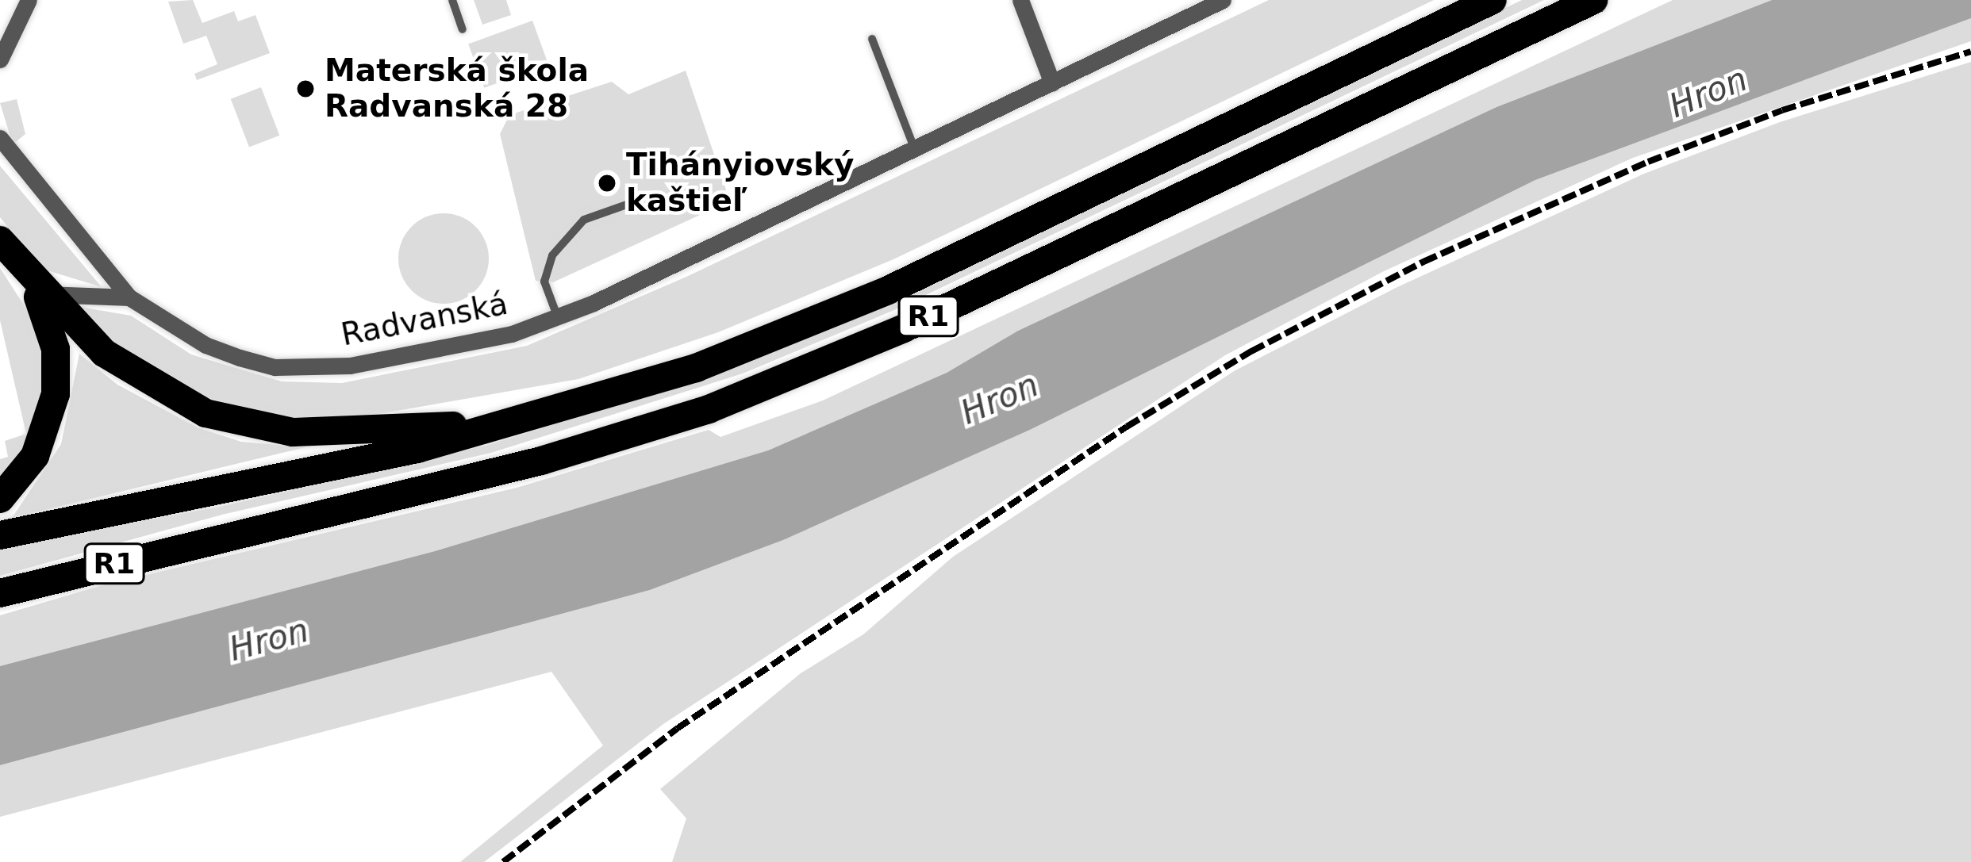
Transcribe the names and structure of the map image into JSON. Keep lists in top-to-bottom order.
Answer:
{
  "streets": {
    "highway": ["R1"],
    "street": ["Radvanská"]
  },
  "water": ["Hron"],
  "places": ["Materská škola Radvanská 28", "Tihányiovský kaštieľ"]
}
